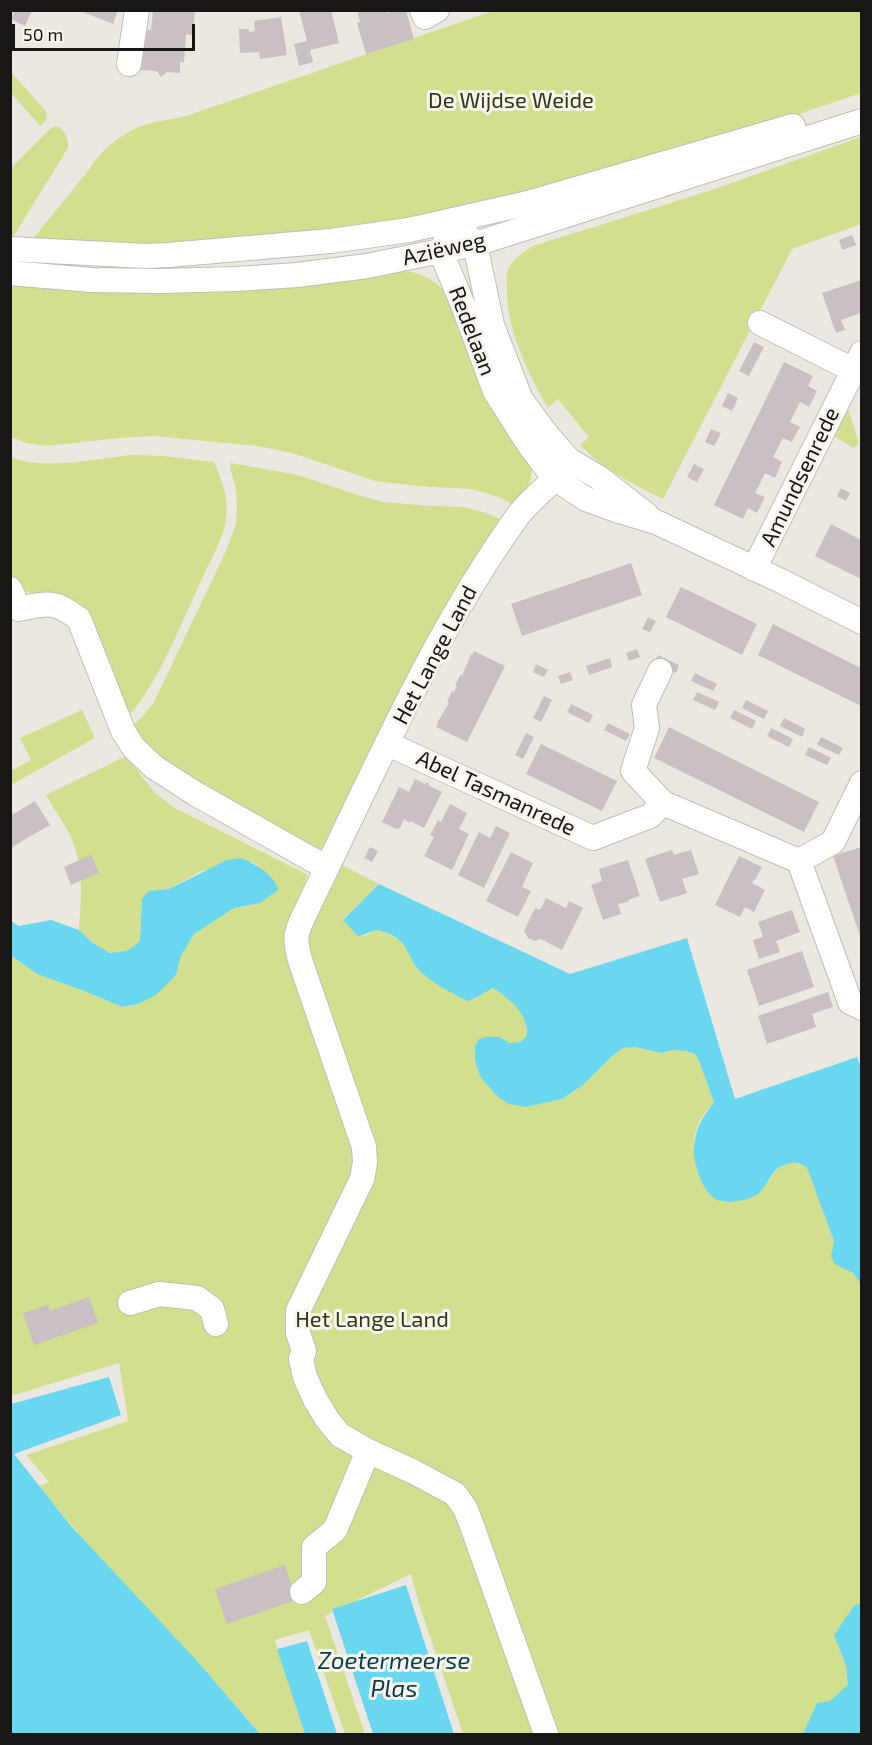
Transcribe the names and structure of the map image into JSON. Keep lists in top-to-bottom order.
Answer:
{
  "streets": {
    "street": [
      "Aziëweg",
      "Redelaan",
      "Amundsenrede",
      "Het Lange Land",
      "Abel Tasmanrede"
    ]
  },
  "crossings": [
    ["Aziëweg", "Redelaan"],
    ["Redelaan", "Amundsenrede"],
    ["Redelaan", "Het Lange Land"],
    ["Het Lange Land", "Abel Tasmanrede"]
  ],
  "water": ["Zoetermeerse Plas"],
  "parks": ["De Wijdse Weide", "Het Lange Land"],
  "scale_bar": "50 m"
}
